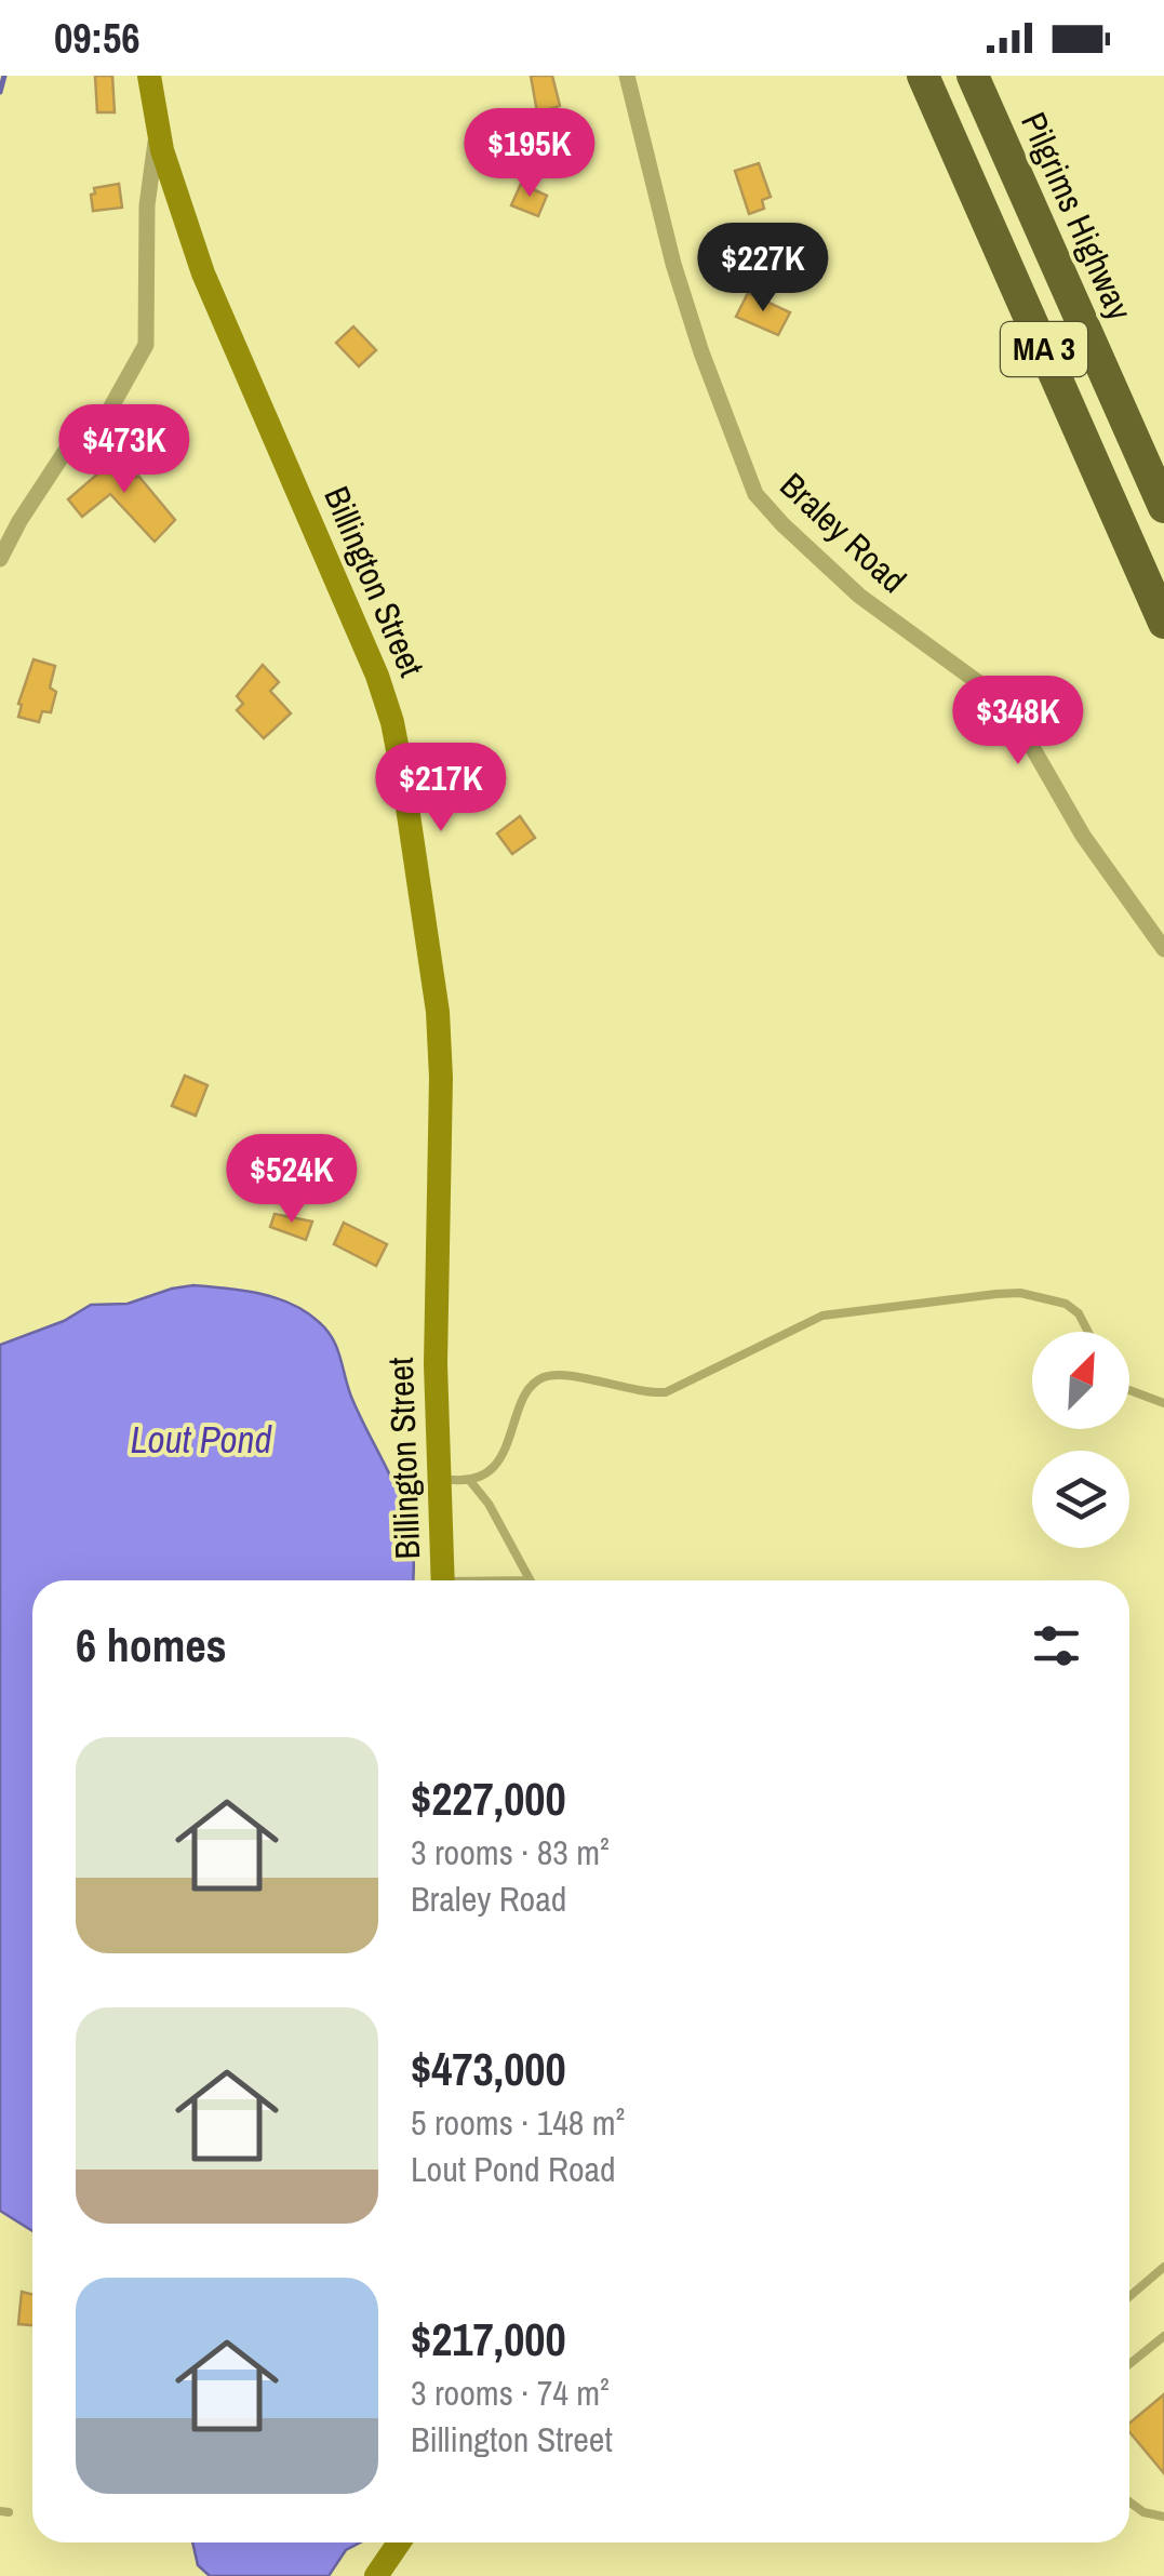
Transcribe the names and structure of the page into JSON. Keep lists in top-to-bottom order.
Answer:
{
  "streets": {
    "highway": ["Pilgrims Highway", "MA 3"],
    "street": ["Braley Road", "Billington Street"]
  },
  "water": ["Lout Pond"],
  "north": "top right",
  "page": {
    "status": "09:56",
    "price": [
      "$195K",
      "$227K",
      "$473K",
      "$348K",
      "$217K",
      "$524K"
    ],
    "heading": "6 homes",
    "list": [
      {
        "name": "$227,000",
        "note": "3 rooms · 83 m² · Braley Road"
      },
      {
        "name": "$473,000",
        "note": "5 rooms · 148 m² · Lout Pond Road"
      },
      {
        "name": "$217,000",
        "note": "3 rooms · 74 m² · Billington Street"
      }
    ]
  }
}
